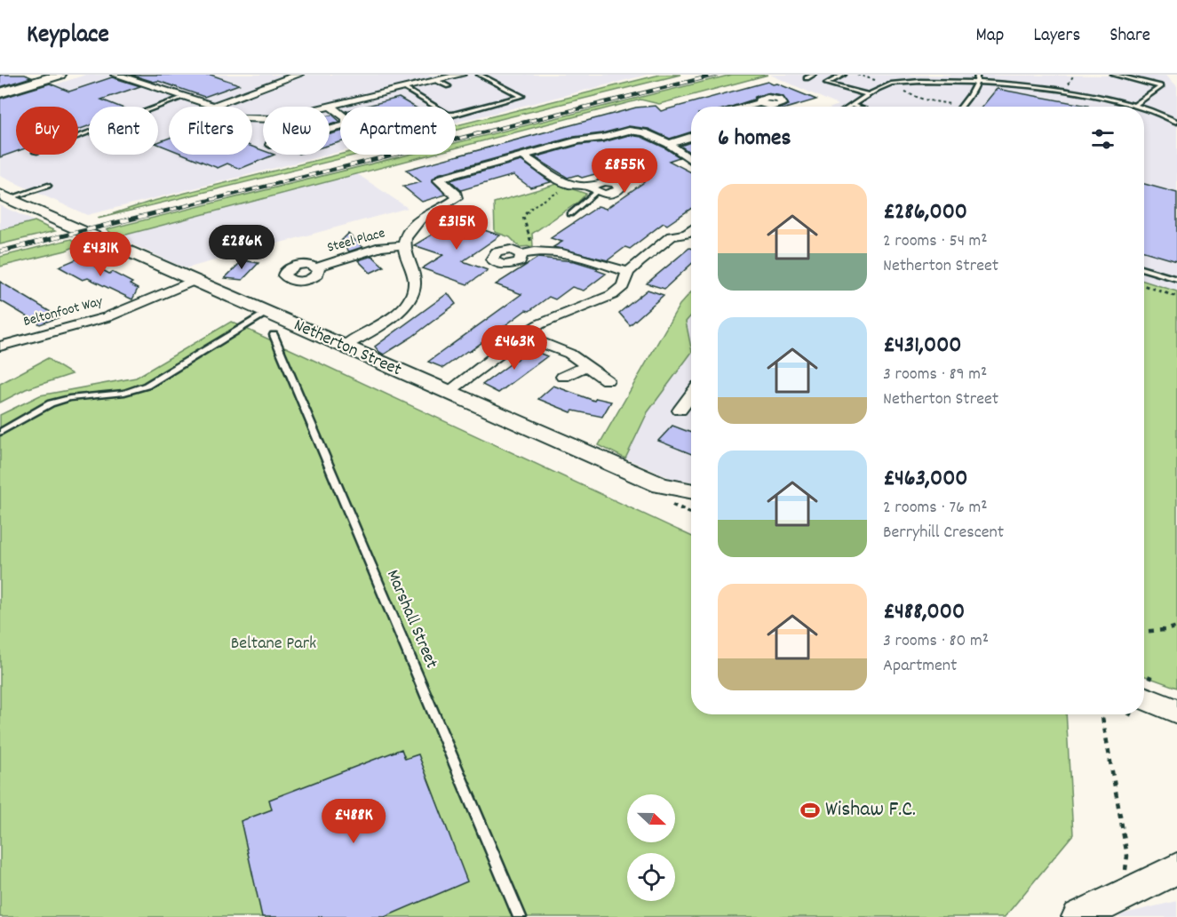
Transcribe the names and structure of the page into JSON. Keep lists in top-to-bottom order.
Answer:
{
  "streets": {
    "street": ["Steel Place", "Beltonfoot Way", "Netherton Street"],
    "lane": ["Marshall Street"]
  },
  "crossings": [
    ["Beltonfoot Way", "Netherton Street"]
  ],
  "parks": ["Beltane Park"],
  "places": {
    "sports": ["Wishaw F.C."]
  },
  "north": "right",
  "page": {
    "header": "Keyplace",
    "nav": ["Map", "Layers", "Share"],
    "chip": [
      "Buy",
      "Rent",
      "Filters",
      "New",
      "Apartment"
    ],
    "heading": "6 homes",
    "price": [
      "£855K",
      "£315K",
      "£286K",
      "£431K",
      "£463K",
      "£488K"
    ],
    "list": [
      {
        "name": "£286,000",
        "note": "2 rooms · 54 m² · Netherton Street"
      },
      {
        "name": "£431,000",
        "note": "3 rooms · 89 m² · Netherton Street"
      },
      {
        "name": "£463,000",
        "note": "2 rooms · 76 m² · Berryhill Crescent"
      },
      {
        "name": "£488,000",
        "note": "3 rooms · 80 m² · Apartment"
      }
    ]
  }
}
